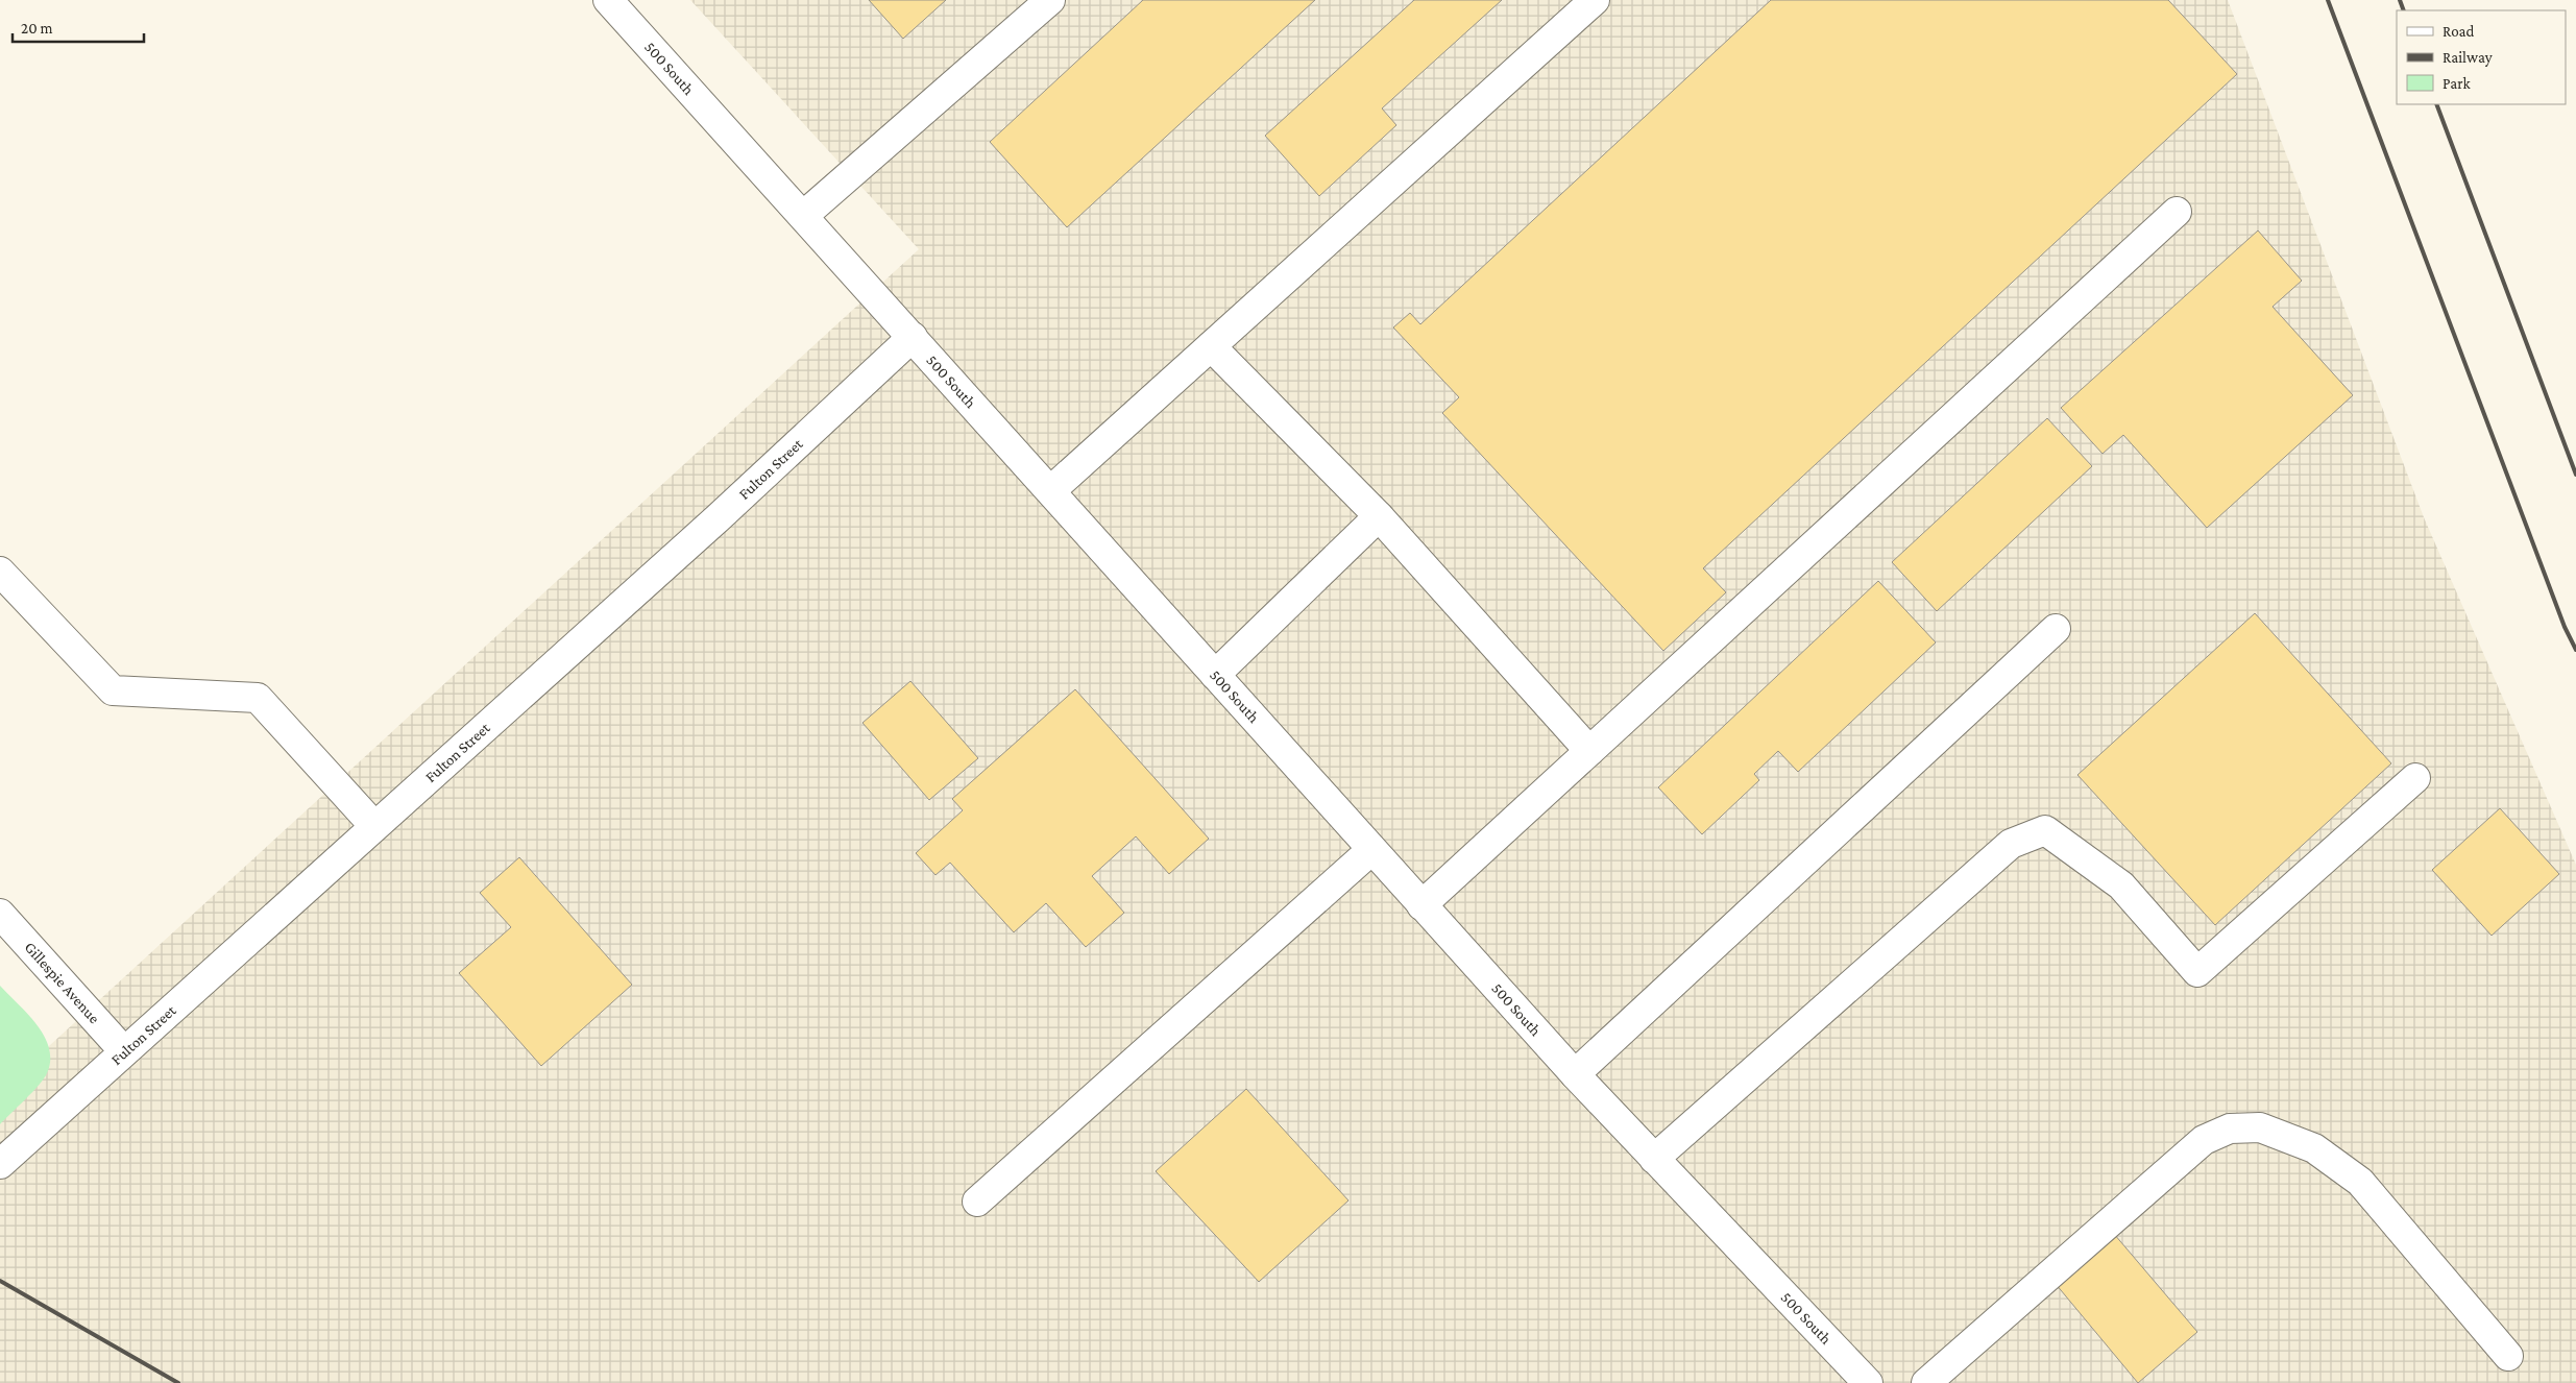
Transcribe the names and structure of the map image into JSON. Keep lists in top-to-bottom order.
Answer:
{
  "streets": {
    "street": ["500 South", "Fulton Street", "Gillespie Avenue"]
  },
  "crossings": [
    ["500 South", "Fulton Street"],
    ["Fulton Street", "Gillespie Avenue"]
  ],
  "legend": ["Road", "Railway", "Park"],
  "scale_bar": "20 m"
}
